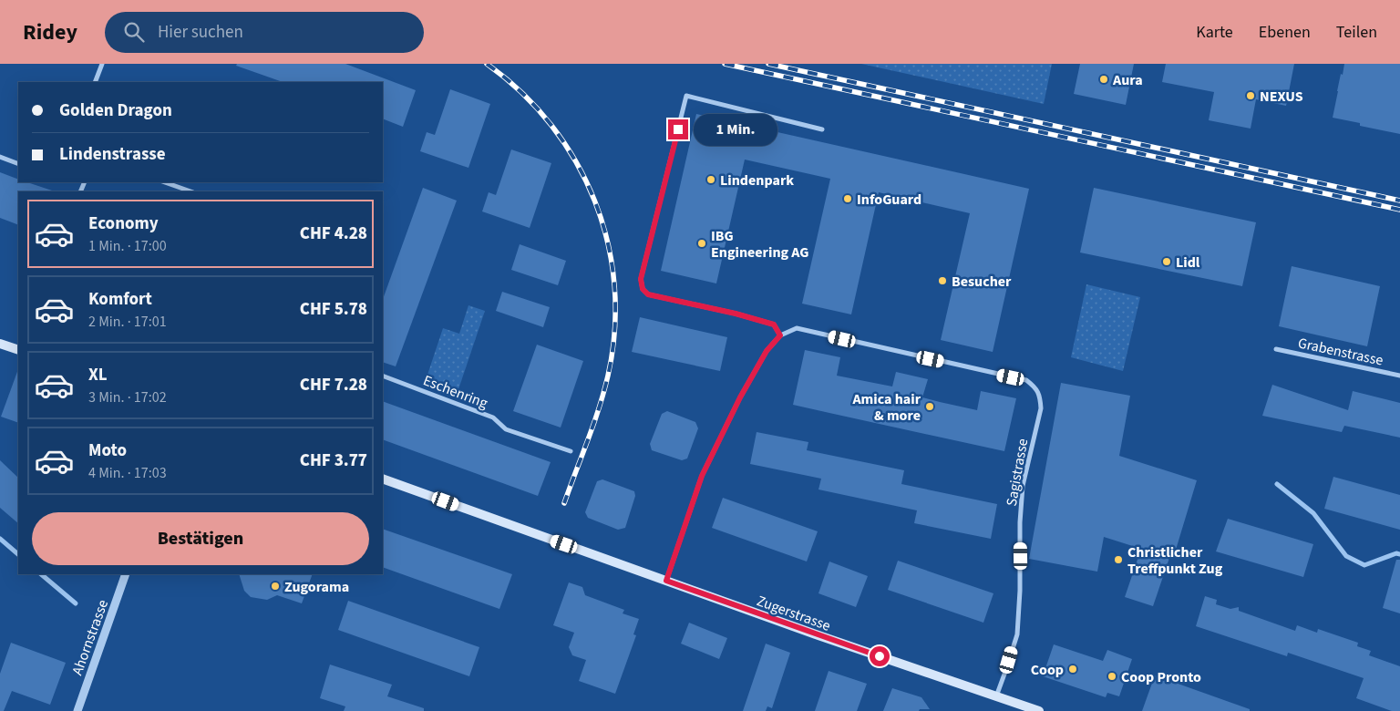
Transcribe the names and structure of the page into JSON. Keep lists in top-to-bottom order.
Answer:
{
  "streets": {
    "main road": ["Zugerstrasse"],
    "street": [
      "Grabenstrasse",
      "Eschenring",
      "Sagistrasse",
      "Ahornstrasse"
    ]
  },
  "crossings": [
    ["Sagistrasse", "Zugerstrasse"]
  ],
  "places": [
    "Aura",
    "NEXUS",
    "Lindenpark",
    "InfoGuard",
    "IBG Engineering AG",
    "Lidl",
    "Besucher",
    "Amica hair & more",
    "Christlicher Treffpunkt Zug",
    "Zugorama",
    "Coop",
    "Coop Pronto"
  ],
  "page": {
    "header": "Ridey",
    "search": "Hier suchen",
    "nav": ["Karte", "Ebenen", "Teilen"],
    "banner": ["Golden Dragon", "Lindenstrasse"],
    "bubble": "1 Min.",
    "list": [
      {
        "name": "Economy",
        "note": "1 Min. · 17:00",
        "value": "CHF 4.28"
      },
      {
        "name": "Komfort",
        "note": "2 Min. · 17:01",
        "value": "CHF 5.78"
      },
      {
        "name": "XL",
        "note": "3 Min. · 17:02",
        "value": "CHF 7.28"
      },
      {
        "name": "Moto",
        "note": "4 Min. · 17:03",
        "value": "CHF 3.77"
      }
    ],
    "buttons": "Bestätigen"
  }
}
